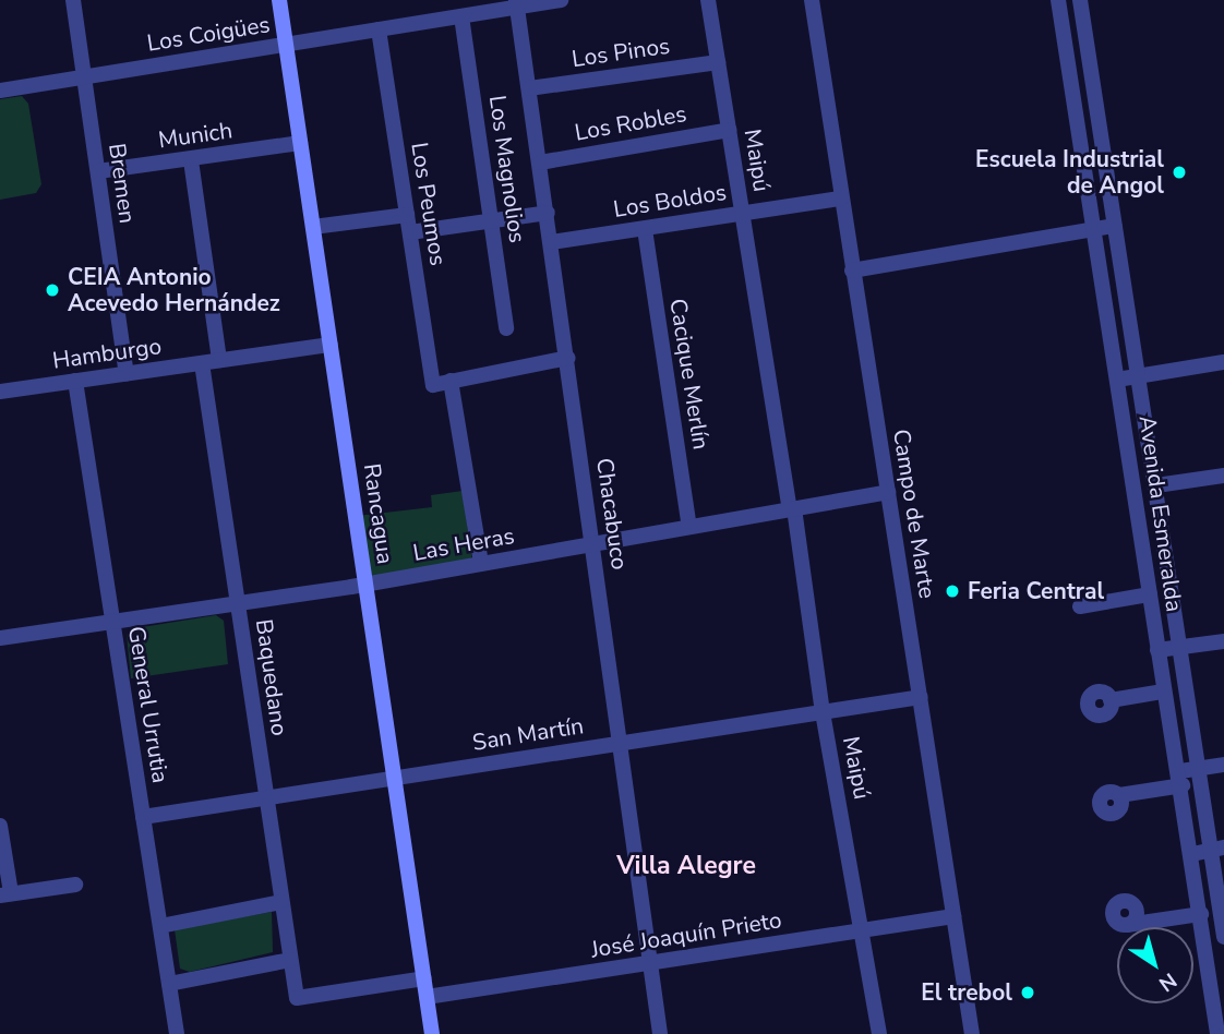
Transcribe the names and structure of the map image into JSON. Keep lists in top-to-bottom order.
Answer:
{
  "streets": {
    "main road": ["Rancagua"],
    "street": [
      "Los Coigües",
      "Los Pinos",
      "Los Robles",
      "Munich",
      "Maipú",
      "Los Magnolios",
      "Bremen",
      "Los Boldos",
      "Los Peumos",
      "Hamburgo",
      "Cacique Merlín",
      "Chacabuco",
      "Campo de Marte",
      "Avenida Esmeralda",
      "Las Heras",
      "Baquedano",
      "General Urrutia",
      "San Martín",
      "José Joaquín Prieto"
    ]
  },
  "crossings": [
    ["Los Coigües", "Los Magnolios"],
    ["Los Coigües", "Bremen"],
    ["Los Coigües", "Los Peumos"],
    ["Los Coigües", "Rancagua"],
    ["Los Coigües", "Chacabuco"],
    ["Los Pinos", "Maipú"],
    ["Los Pinos", "Chacabuco"],
    ["Los Robles", "Maipú"],
    ["Los Robles", "Chacabuco"],
    ["Munich", "Bremen"],
    ["Munich", "Rancagua"],
    ["Maipú", "Los Boldos"],
    ["Maipú", "Las Heras"],
    ["Maipú", "San Martín"],
    ["Maipú", "José Joaquín Prieto"],
    ["Bremen", "Hamburgo"],
    ["Los Boldos", "Cacique Merlín"],
    ["Los Boldos", "Chacabuco"],
    ["Los Boldos", "Campo de Marte"],
    ["Hamburgo", "Rancagua"],
    ["Hamburgo", "Baquedano"],
    ["Hamburgo", "General Urrutia"],
    ["Cacique Merlín", "Las Heras"],
    ["Rancagua", "Las Heras"],
    ["Rancagua", "Baquedano"],
    ["Rancagua", "San Martín"],
    ["Rancagua", "José Joaquín Prieto"],
    ["Chacabuco", "Las Heras"],
    ["Chacabuco", "San Martín"],
    ["Chacabuco", "José Joaquín Prieto"],
    ["Campo de Marte", "Las Heras"],
    ["Campo de Marte", "San Martín"],
    ["Campo de Marte", "José Joaquín Prieto"],
    ["Las Heras", "Baquedano"],
    ["Las Heras", "General Urrutia"],
    ["Baquedano", "San Martín"],
    ["General Urrutia", "San Martín"]
  ],
  "districts": ["Villa Alegre"],
  "places": [
    "Escuela Industrial de Angol",
    "CEIA Antonio Acevedo Hernández",
    "Feria Central",
    "El trebol"
  ],
  "north": "bottom right"
}
